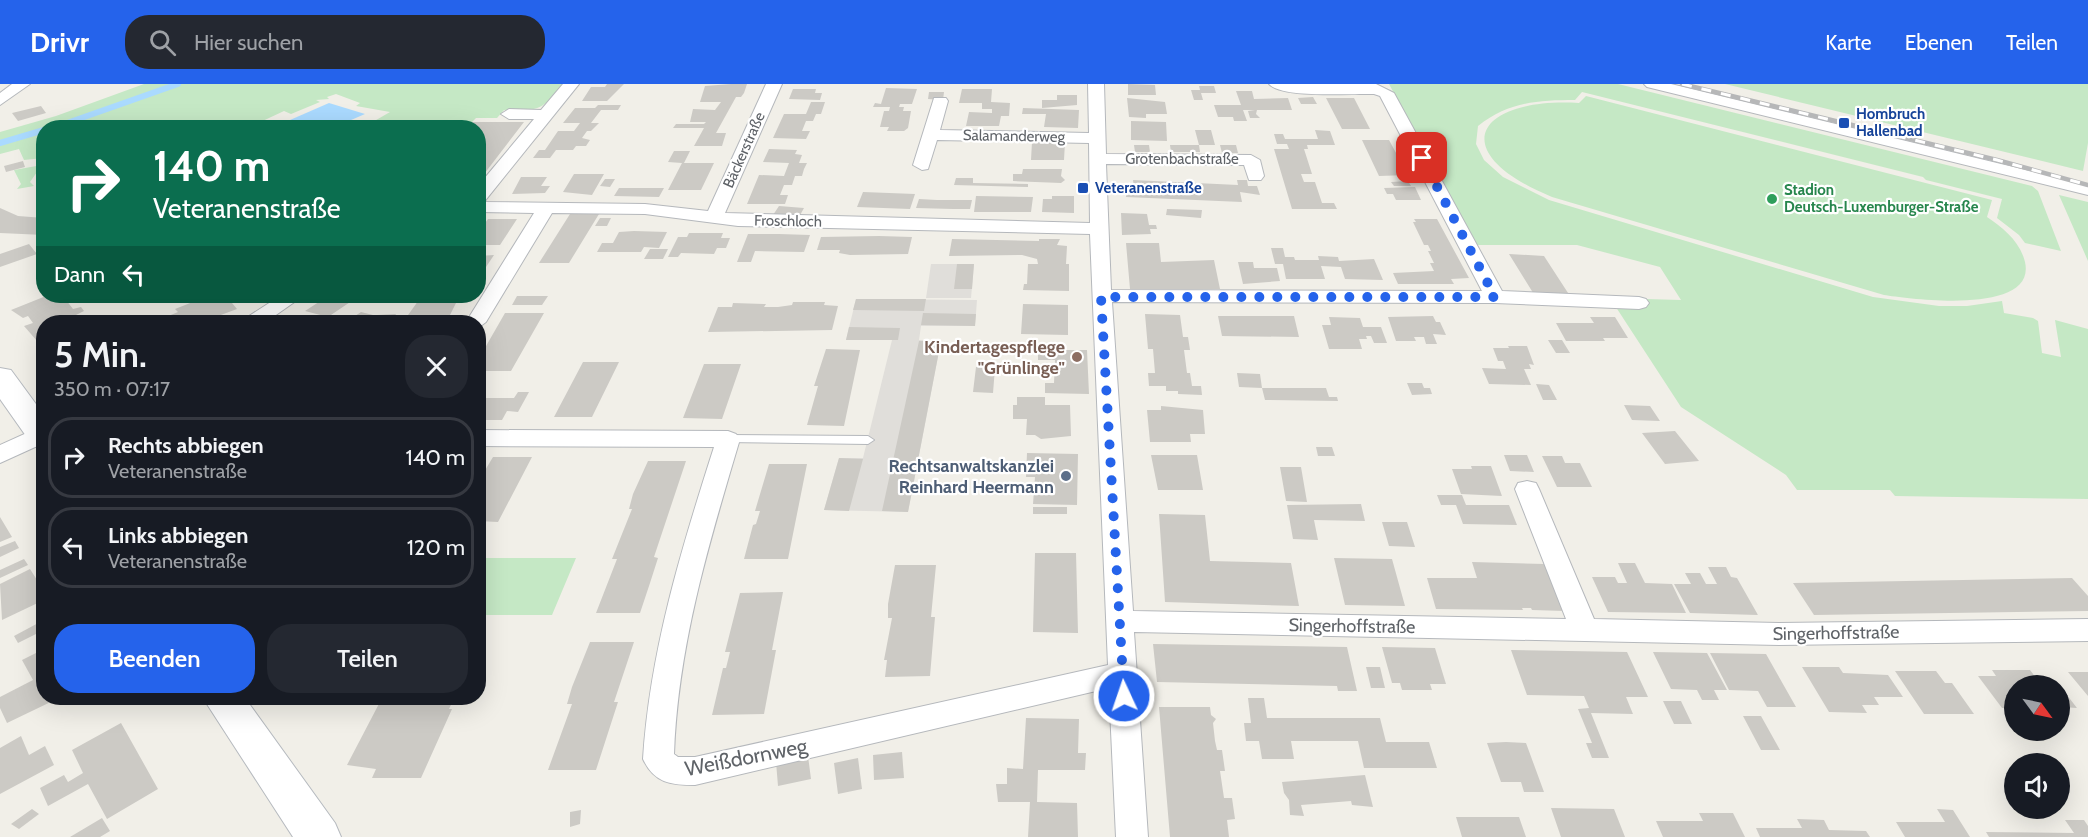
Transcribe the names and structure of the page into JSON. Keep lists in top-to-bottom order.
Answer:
{
  "streets": {
    "street": [
      "Salamanderweg",
      "Bäckerstraße",
      "Grotenbachstraße",
      "Froschloch",
      "Singerhoffstraße",
      "Weißdornweg"
    ]
  },
  "crossings": [
    ["Salamanderweg", "Grotenbachstraße"],
    ["Bäckerstraße", "Froschloch"]
  ],
  "places": {
    "transit": ["Hombruch Hallenbad", "Veteranenstraße"],
    "other": ["Stadion Deutsch-Luxemburger-Straße", "Kindertagespflege \"Grünlinge\"", "Rechtsanwaltskanzlei Reinhard Heermann"]
  },
  "north": "bottom right",
  "page": {
    "header": "Drivr",
    "search": "Hier suchen",
    "nav": ["Karte", "Ebenen", "Teilen"],
    "turn": ["140 m", "Veteranenstraße"],
    "then": "Dann",
    "heading": ["5 Min.", "350 m · 07:17"],
    "list": [
      {
        "name": "Rechts abbiegen",
        "note": "Veteranenstraße",
        "value": "140 m"
      },
      {
        "name": "Links abbiegen",
        "note": "Veteranenstraße",
        "value": "120 m"
      }
    ],
    "buttons": ["Beenden", "Teilen"]
  }
}
